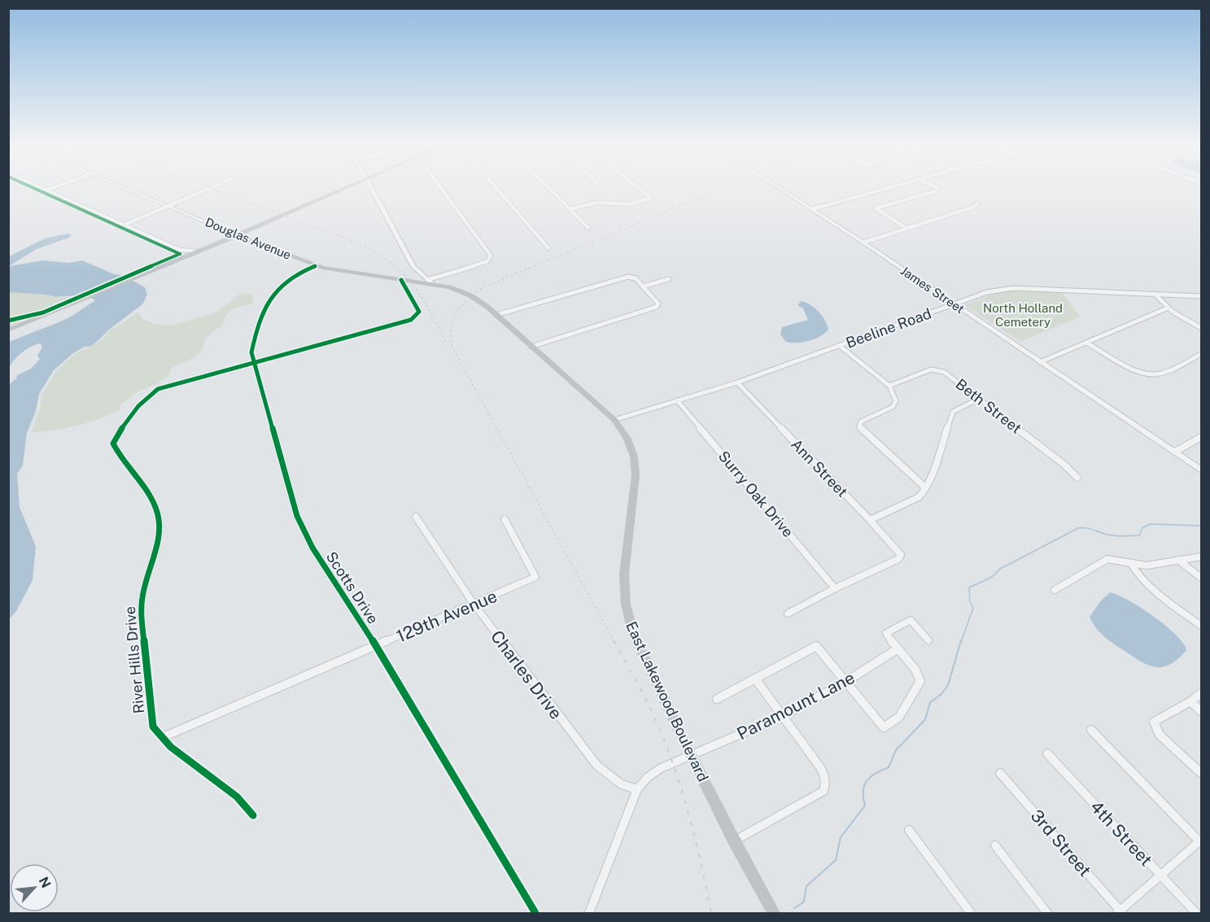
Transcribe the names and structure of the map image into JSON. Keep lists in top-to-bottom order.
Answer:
{
  "streets": {
    "main road": ["Douglas Avenue", "East Lakewood Boulevard"],
    "street": [
      "James Street",
      "Beeline Road",
      "Beth Street",
      "Ann Street",
      "Surry Oak Drive",
      "Scotts Drive",
      "129th Avenue",
      "River Hills Drive",
      "Charles Drive",
      "Paramount Lane",
      "4th Street",
      "3rd Street"
    ]
  },
  "crossings": [
    ["Douglas Avenue", "Scotts Drive"],
    ["Douglas Avenue", "River Hills Drive"],
    ["Douglas Avenue", "East Lakewood Boulevard"],
    ["James Street", "Beeline Road"],
    ["Beeline Road", "Ann Street"],
    ["Beeline Road", "Surry Oak Drive"],
    ["Beeline Road", "East Lakewood Boulevard"],
    ["Ann Street", "Surry Oak Drive"],
    ["Scotts Drive", "129th Avenue"],
    ["Scotts Drive", "River Hills Drive"],
    ["129th Avenue", "River Hills Drive"],
    ["129th Avenue", "Charles Drive"],
    ["River Hills Drive", "East Lakewood Boulevard"],
    ["Charles Drive", "Paramount Lane"],
    ["East Lakewood Boulevard", "Paramount Lane"]
  ],
  "parks": ["North Holland Cemetery"],
  "north": "top right"
}
